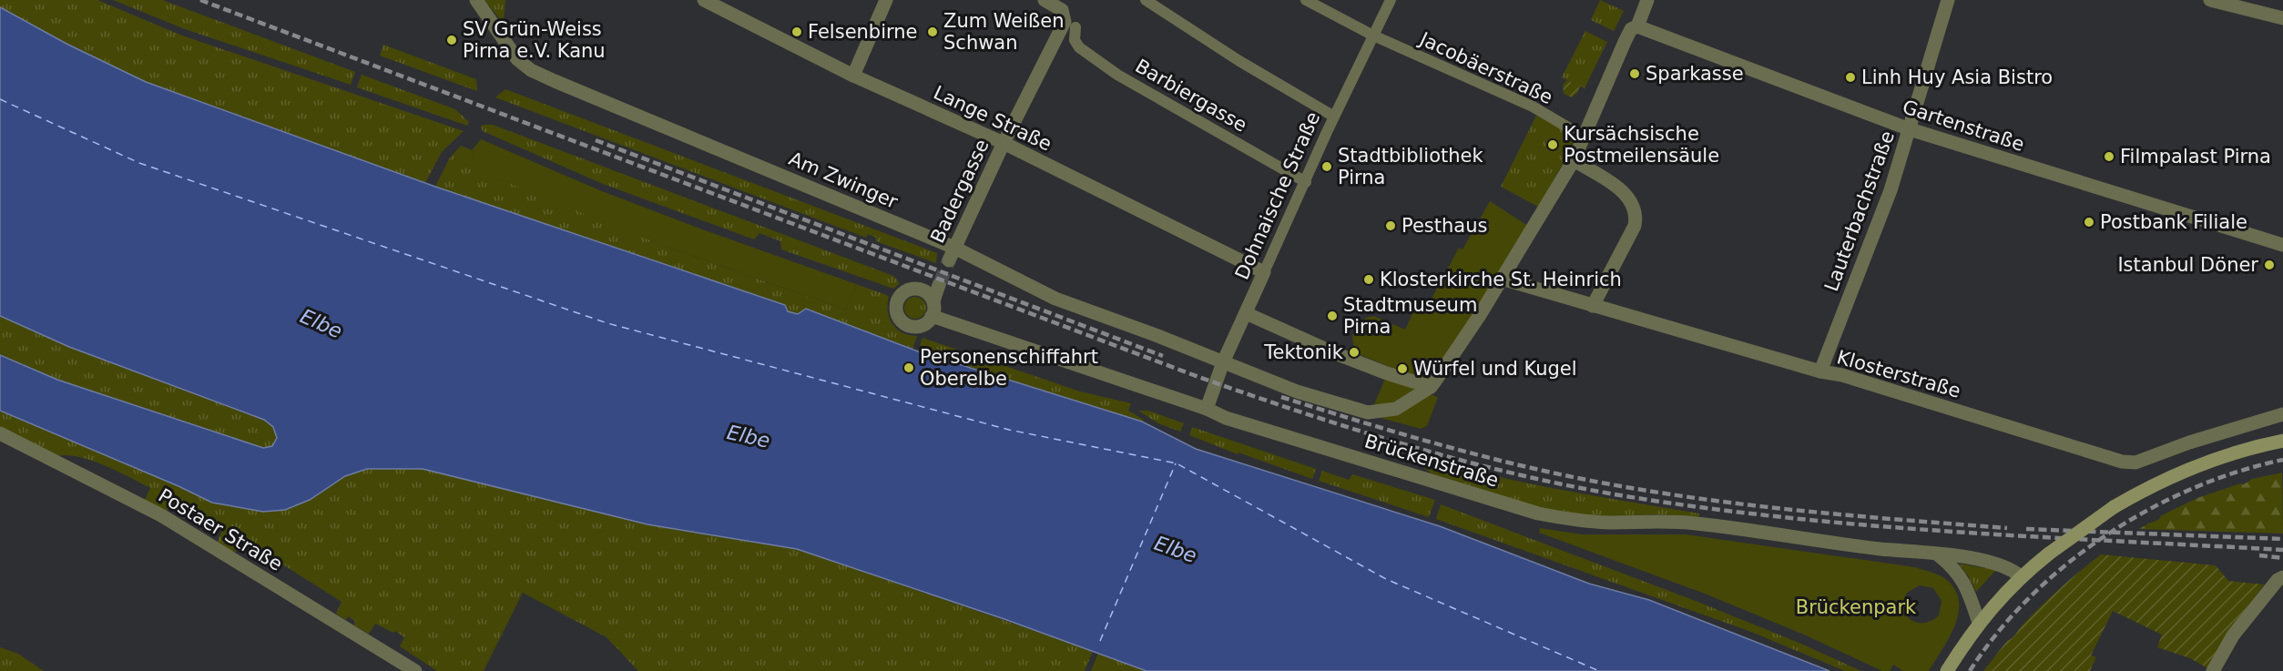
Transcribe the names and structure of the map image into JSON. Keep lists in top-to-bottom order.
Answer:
{
  "streets": {
    "street": [
      "Jacobäerstraße",
      "Barbiergasse",
      "Lange Straße",
      "Gartenstraße",
      "Am Zwinger",
      "Badergasse",
      "Dohnaische Straße",
      "Lauterbachstraße",
      "Klosterstraße",
      "Brückenstraße",
      "Postaer Straße"
    ]
  },
  "crossings": [
    ["Jacobäerstraße", "Dohnaische Straße"],
    ["Barbiergasse", "Badergasse"],
    ["Barbiergasse", "Dohnaische Straße"],
    ["Lange Straße", "Badergasse"],
    ["Lange Straße", "Dohnaische Straße"],
    ["Gartenstraße", "Lauterbachstraße"],
    ["Am Zwinger", "Badergasse"],
    ["Am Zwinger", "Dohnaische Straße"],
    ["Dohnaische Straße", "Brückenstraße"],
    ["Lauterbachstraße", "Klosterstraße"]
  ],
  "water": ["Elbe"],
  "parks": ["Brückenpark"],
  "places": [
    "Felsenbirne",
    "Zum Weißen Schwan",
    "SV Grün-Weiss Pirna e.V. Kanu",
    "Sparkasse",
    "Linh Huy Asia Bistro",
    "Kursächsische Postmeilensäule",
    "Filmpalast Pirna",
    "Stadtbibliothek Pirna",
    "Postbank Filiale",
    "Pesthaus",
    "Istanbul Döner",
    "Klosterkirche St. Heinrich",
    "Stadtmuseum Pirna",
    "Tektonik",
    "Personenschiffahrt Oberelbe",
    "Würfel und Kugel"
  ]
}
